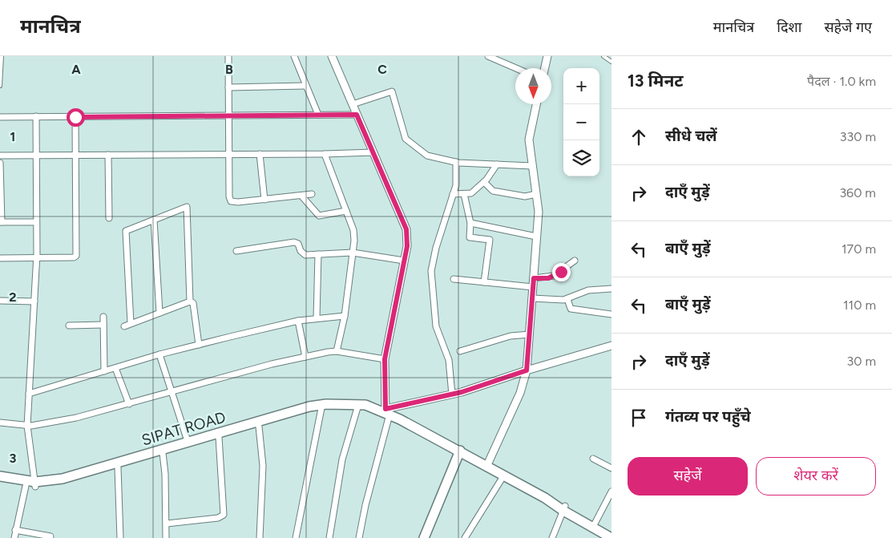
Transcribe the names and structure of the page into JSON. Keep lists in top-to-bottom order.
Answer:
{
  "streets": {
    "main road": ["SIPAT ROAD"]
  },
  "north": "bottom",
  "page": {
    "header": "मानचित्र",
    "nav": ["मानचित्र", "दिशा", "सहेजे गए"],
    "heading": ["13 मिनट", "पैदल · 1.0 km"],
    "map_buttons": ["+", "−"],
    "list": [
      ["सीधे चलें", "330 m"],
      ["दाएँ मुड़ें", "360 m"],
      ["बाएँ मुड़ें", "170 m"],
      ["बाएँ मुड़ें", "110 m"],
      ["दाएँ मुड़ें", "30 m"],
      "गंतव्य पर पहुँचे"
    ],
    "buttons": ["सहेजें", "शेयर करें"]
  },
  "grid": {
    "columns": ["A", "B", "C"],
    "rows": ["1", "2", "3"]
  }
}
